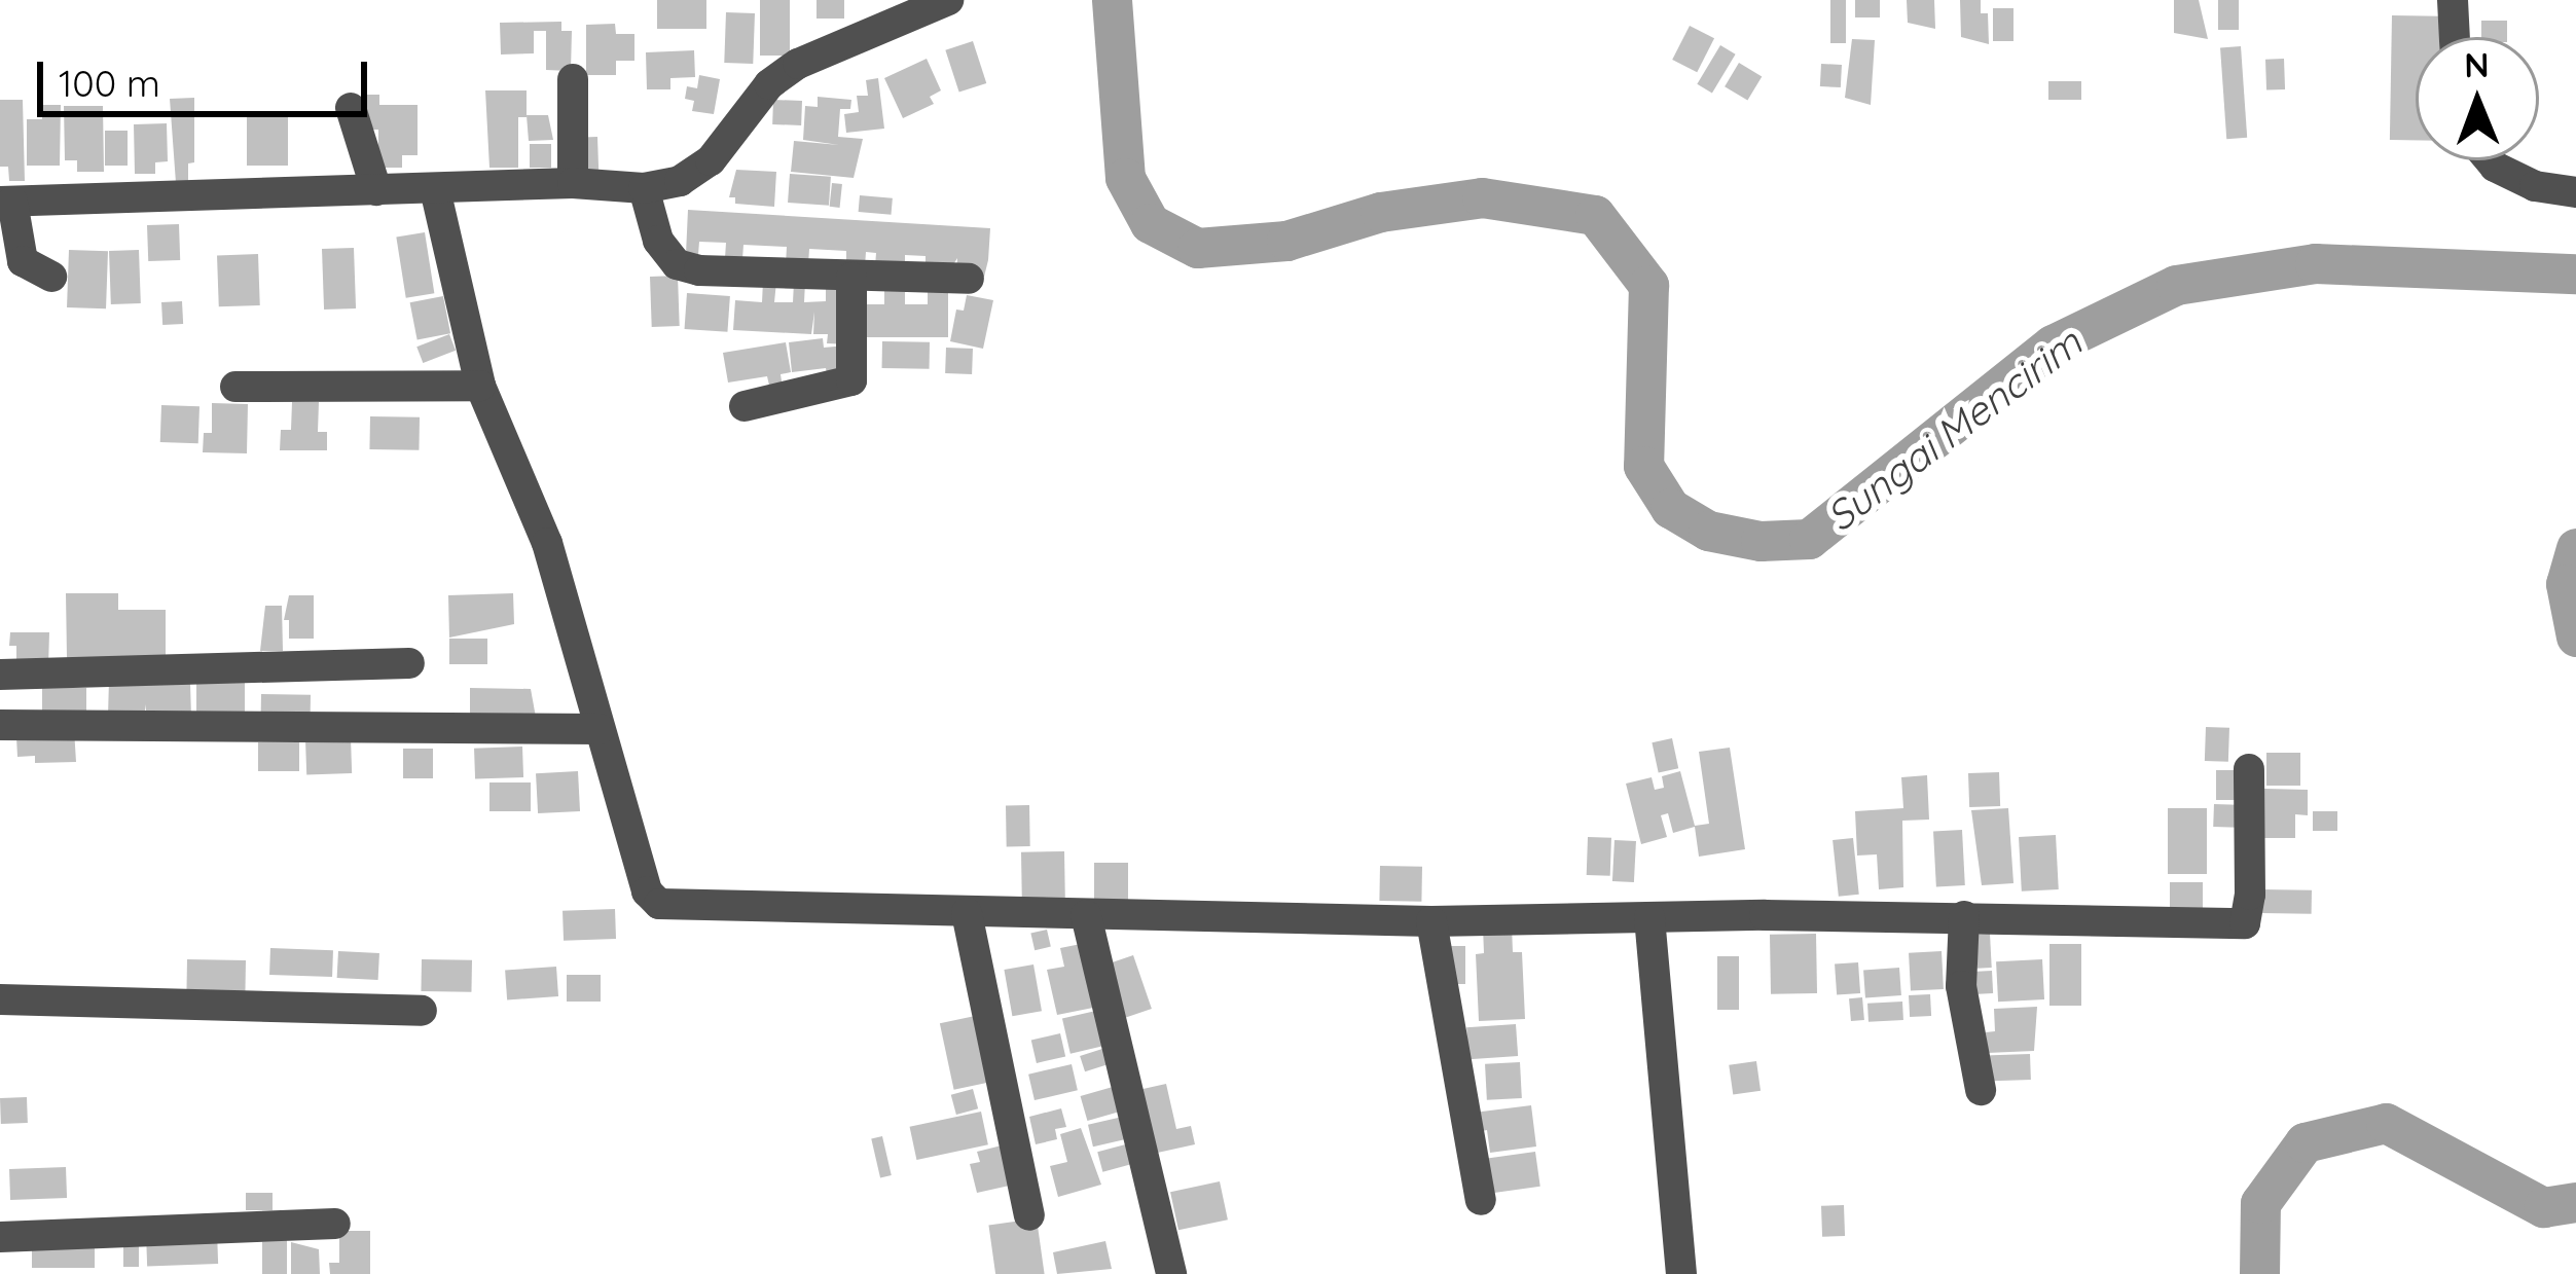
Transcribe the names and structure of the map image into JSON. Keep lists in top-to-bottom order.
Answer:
{
  "water": ["Sungai Mencirim"],
  "scale_bar": "100 m",
  "north": "top"
}
